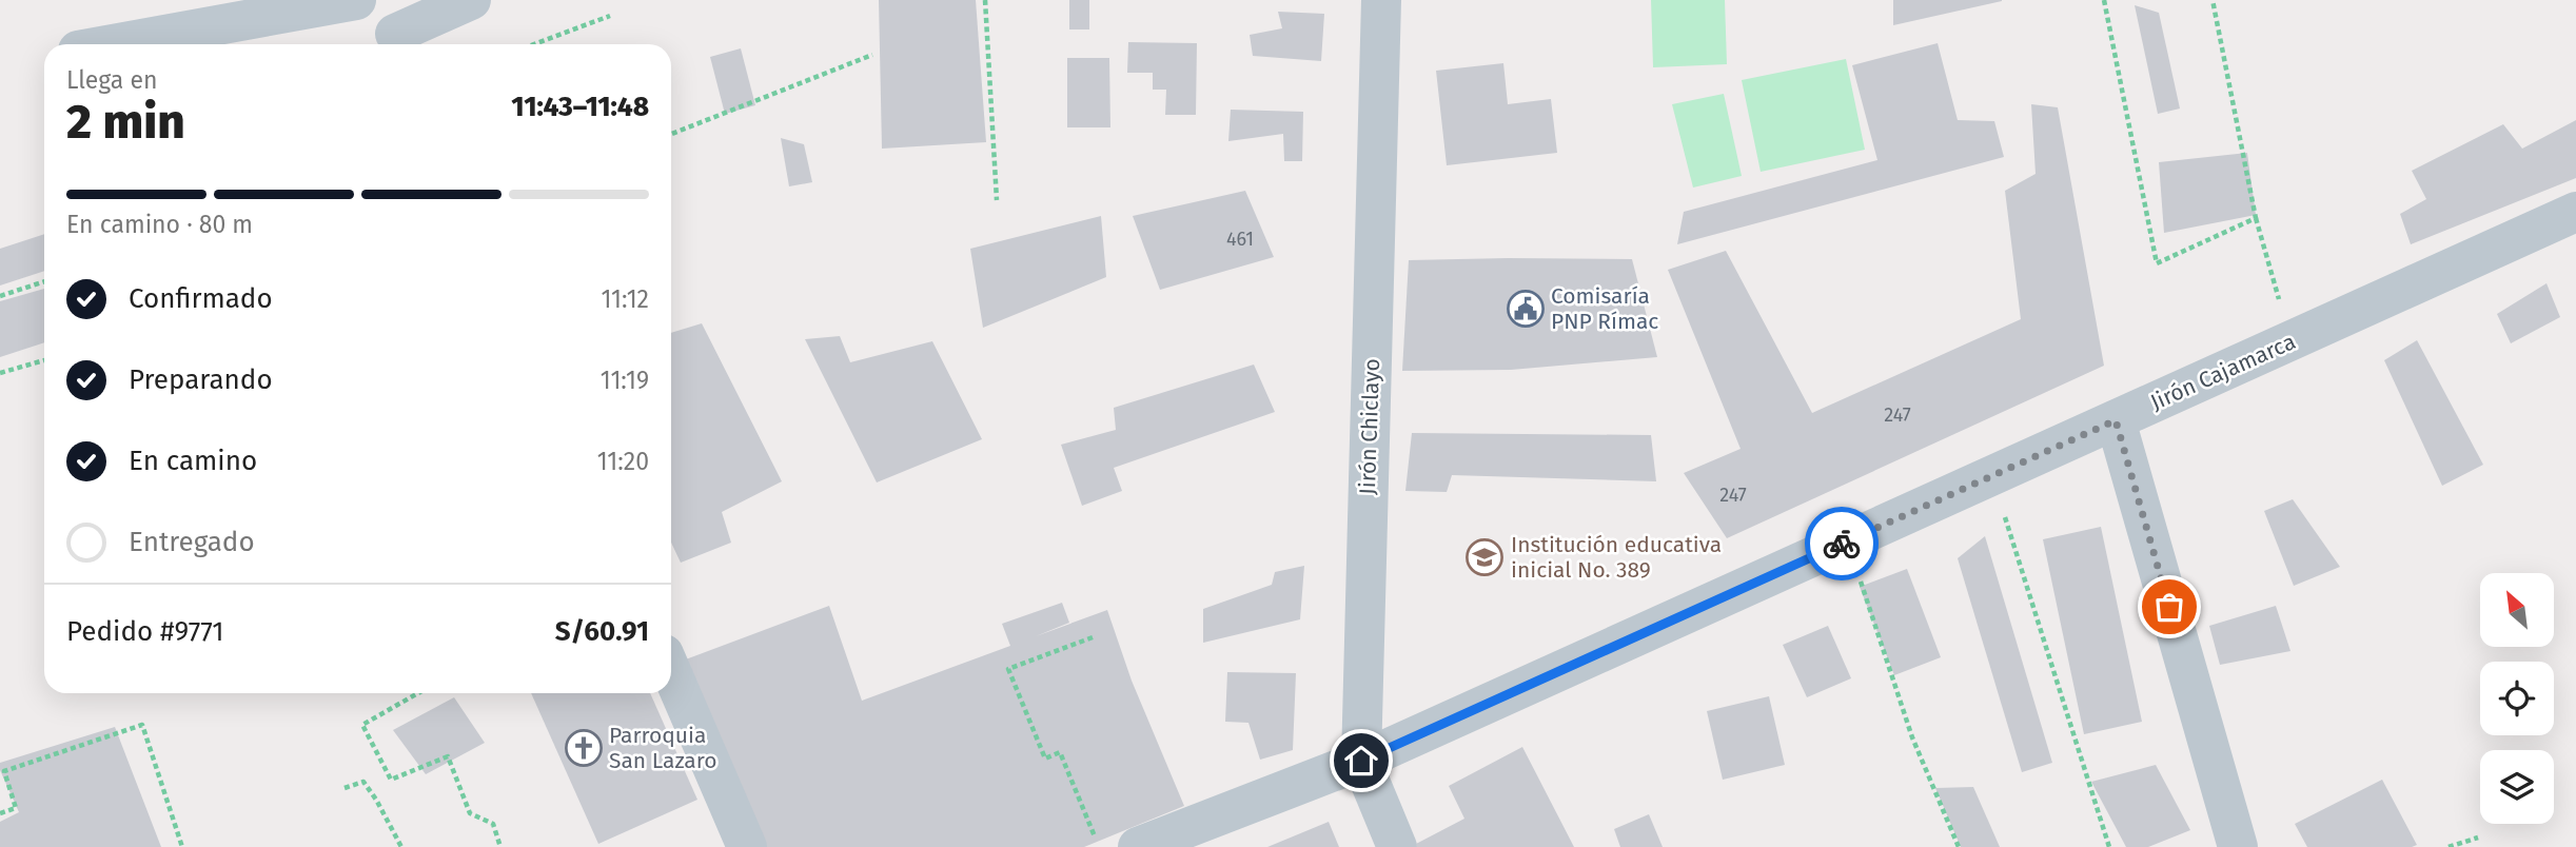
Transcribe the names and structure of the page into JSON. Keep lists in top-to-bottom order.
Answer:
{
  "streets": {
    "street": ["Jirón Cajamarca", "Jirón Chiclayo"]
  },
  "crossings": [
    ["Jirón Cajamarca", "Jirón Chiclayo"]
  ],
  "places": {
    "public building": ["Comisaría PNP Rímac"],
    "school or university": ["Institución educativa inicial No. 389"],
    "church": ["Parroquia San Lazaro"]
  },
  "house_numbers": ["461", "247", "247"],
  "north": "top left",
  "page": {
    "heading": ["2 min", "Llega en", "11:43–11:48"],
    "panel": ["Pedido #9771", "S/60.91"],
    "bar": "En camino · 80 m",
    "list": [
      ["Confirmado", "11:12"],
      ["Preparando", "11:19"],
      ["En camino", "11:20"],
      "Entregado"
    ]
  }
}
